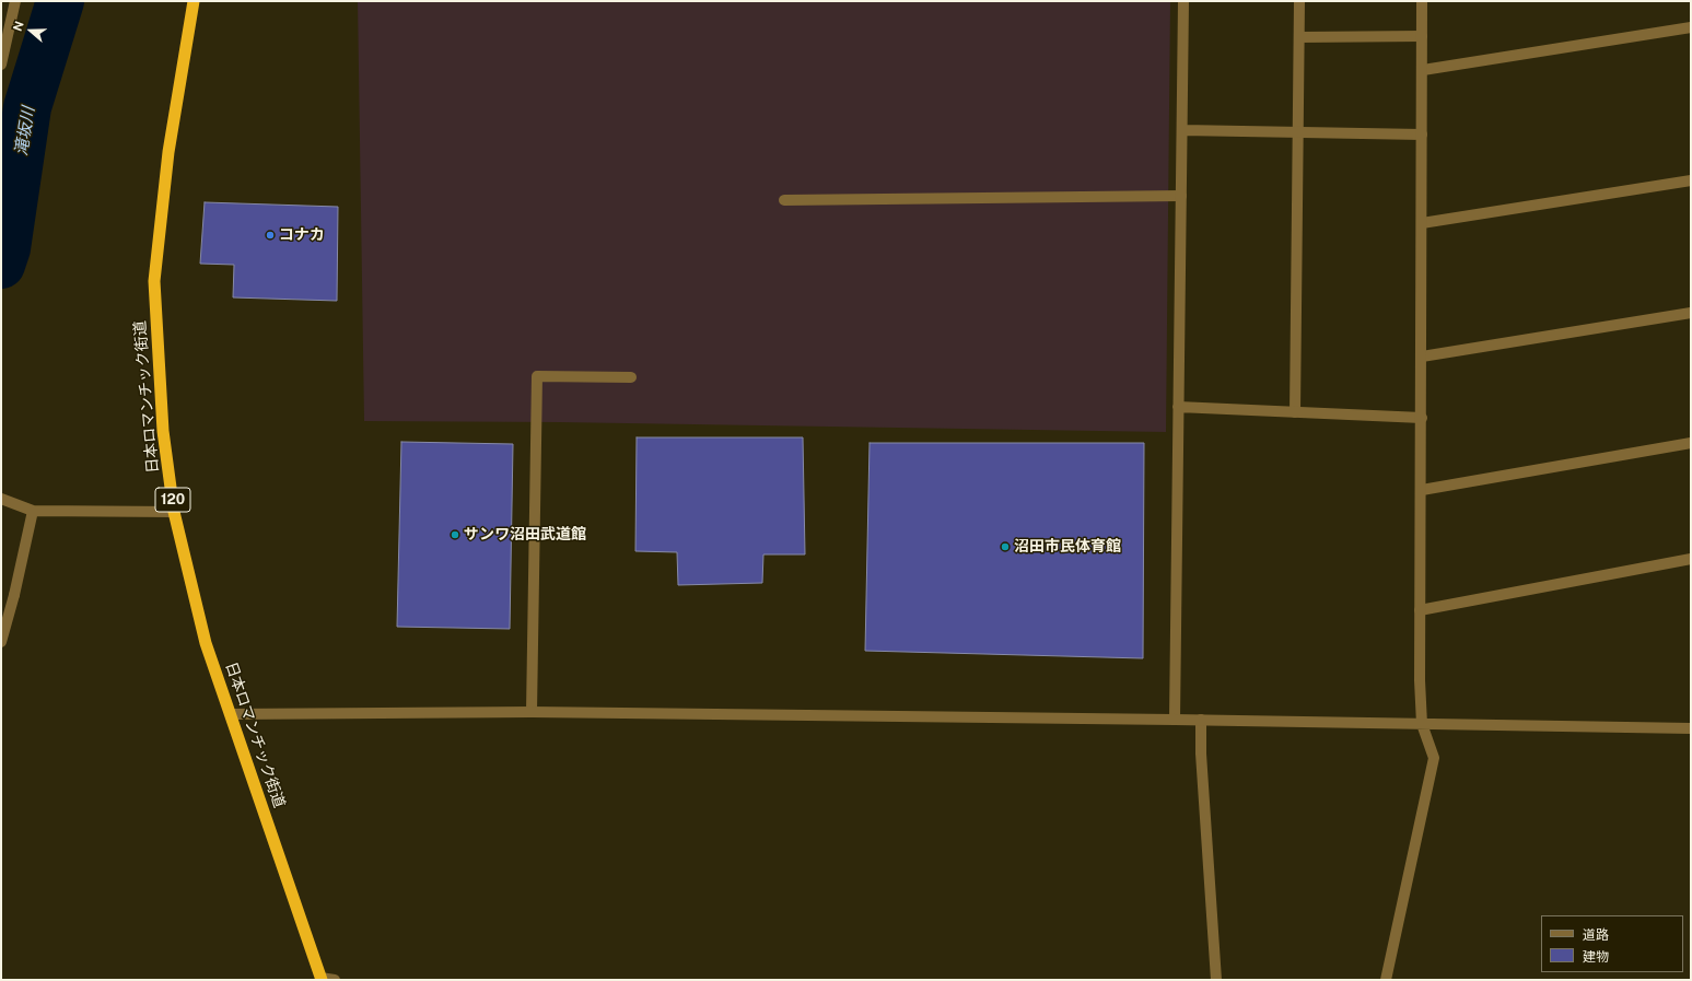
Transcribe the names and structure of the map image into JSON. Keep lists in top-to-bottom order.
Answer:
{
  "streets": {
    "highway": ["日本ロマンチック街道", "120"]
  },
  "water": ["滝坂川"],
  "places": ["コナカ", "サンワ沼田武道館", "沼田市民体育館"],
  "legend": ["道路", "建物"],
  "north": "left"
}
